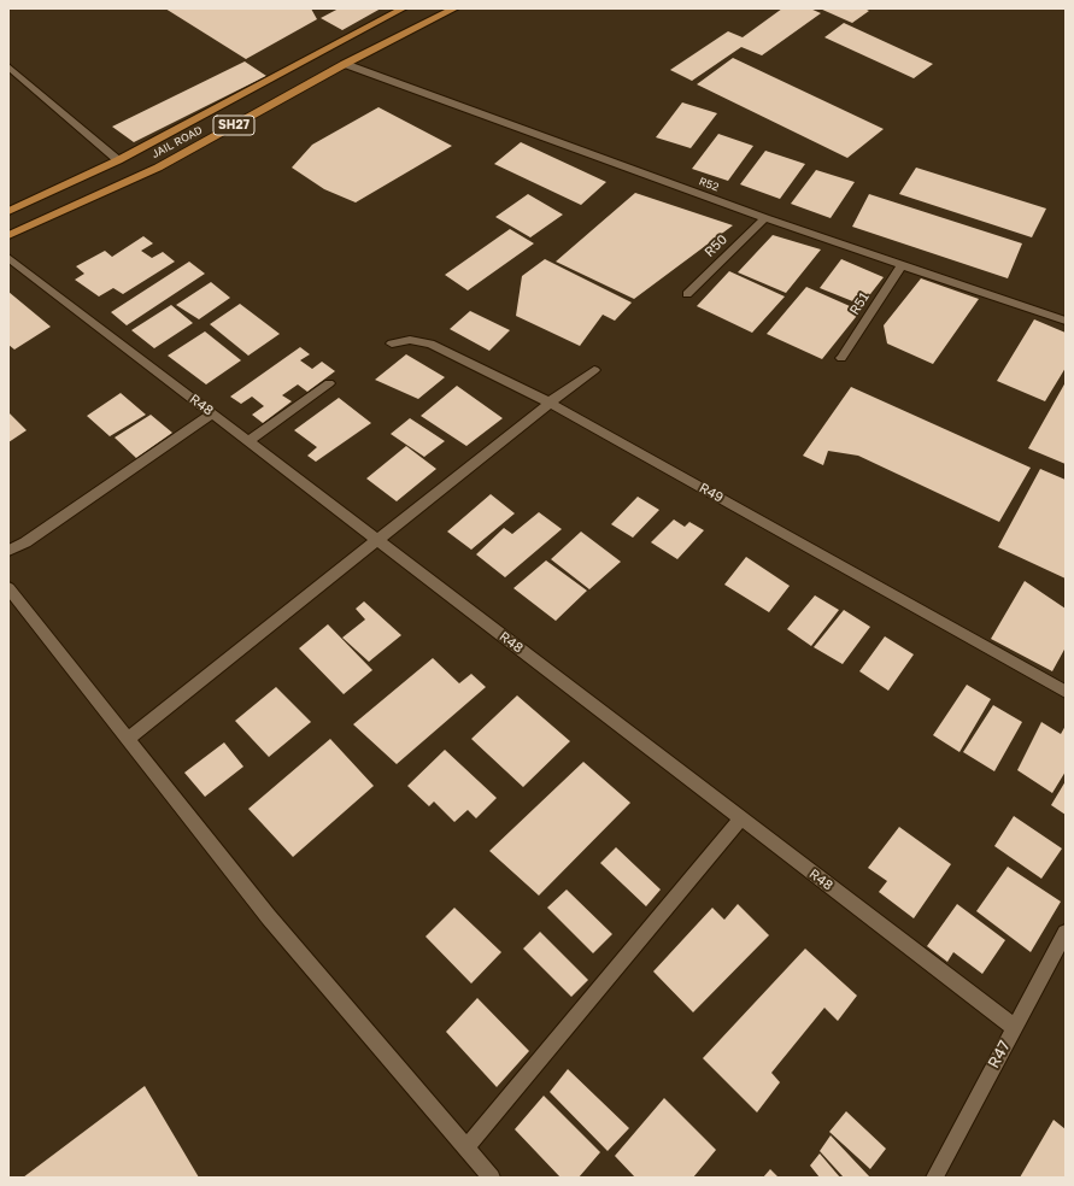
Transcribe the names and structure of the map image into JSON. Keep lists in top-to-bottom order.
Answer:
{
  "streets": {
    "main road": ["SH27", "JAIL ROAD"],
    "street": [
      "R52",
      "R50",
      "R51",
      "R48",
      "R49",
      "R47"
    ]
  },
  "crossings": [
    ["JAIL ROAD", "R52"],
    ["R52", "R50"],
    ["R52", "R51"],
    ["R48", "R47"]
  ]
}
